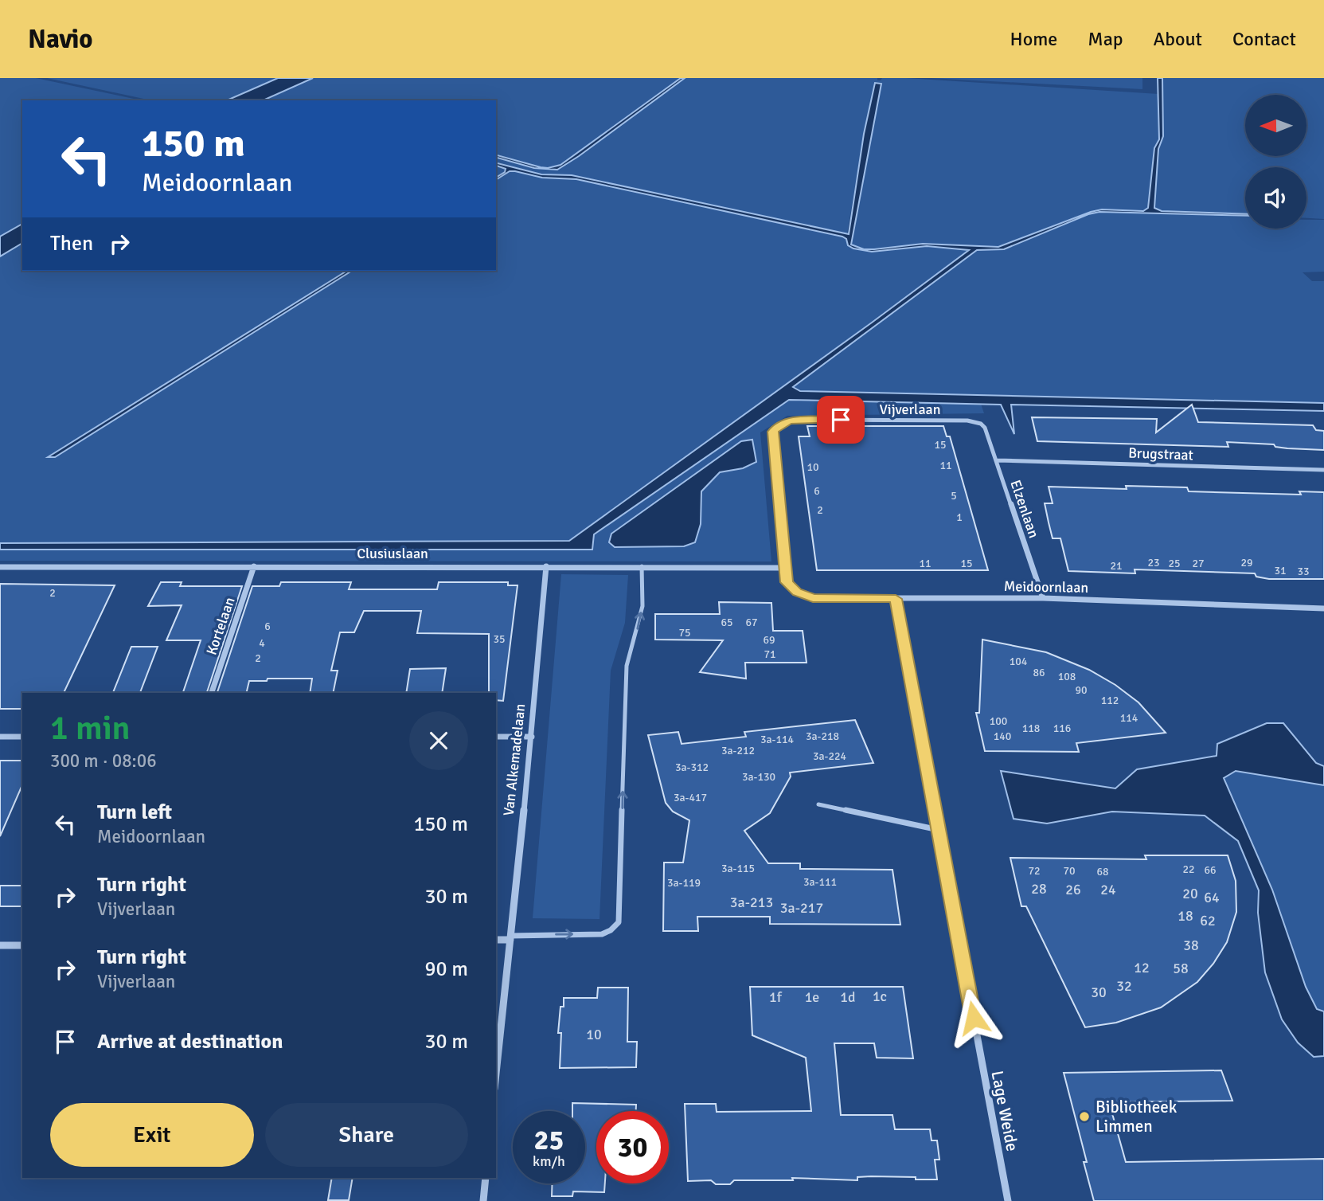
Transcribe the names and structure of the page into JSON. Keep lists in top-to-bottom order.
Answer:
{
  "streets": {
    "street": [
      "Vijverlaan",
      "Brugstraat",
      "Elzenlaan",
      "Clusiuslaan",
      "Meidoornlaan",
      "Kortelaan",
      "Van Alkemadelaan",
      "Lage Weide"
    ]
  },
  "crossings": [
    ["Vijverlaan", "Elzenlaan"],
    ["Vijverlaan", "Clusiuslaan"],
    ["Vijverlaan", "Meidoornlaan"],
    ["Brugstraat", "Elzenlaan"],
    ["Elzenlaan", "Meidoornlaan"],
    ["Clusiuslaan", "Meidoornlaan"],
    ["Clusiuslaan", "Kortelaan"],
    ["Clusiuslaan", "Van Alkemadelaan"],
    ["Meidoornlaan", "Lage Weide"]
  ],
  "places": ["Bibliotheek Limmen"],
  "house_numbers": [
    "15",
    "11",
    "10",
    "6",
    "5",
    "2",
    "1",
    "23",
    "29",
    "11",
    "15",
    "25",
    "27",
    "21",
    "31",
    "33",
    "2",
    "65",
    "67",
    "6",
    "75",
    "35",
    "69",
    "4",
    "71",
    "2",
    "104",
    "86",
    "108",
    "90",
    "112",
    "114",
    "100",
    "118",
    "116",
    "3a-218",
    "140",
    "3a-114",
    "3a-212",
    "3a-224",
    "3a-312",
    "3a-130",
    "3a-417",
    "3a-115",
    "22",
    "66",
    "72",
    "70",
    "68",
    "3a-111",
    "3a-119",
    "28",
    "26",
    "24",
    "20",
    "64",
    "3a-213",
    "3a-217",
    "18",
    "62",
    "38",
    "12",
    "58",
    "32",
    "30",
    "1c",
    "1f",
    "1e",
    "1d",
    "10"
  ],
  "north": "left",
  "page": {
    "header": "Navio",
    "nav": [
      "Home",
      "Map",
      "About",
      "Contact"
    ],
    "turn": ["150 m", "Meidoornlaan"],
    "then": "Then",
    "heading": ["1 min", "300 m · 08:06"],
    "list": [
      {
        "name": "Turn left",
        "note": "Meidoornlaan",
        "value": "150 m"
      },
      {
        "name": "Turn right",
        "note": "Vijverlaan",
        "value": "30 m"
      },
      {
        "name": "Turn right",
        "note": "Vijverlaan",
        "value": "90 m"
      },
      {
        "name": "Arrive at destination",
        "value": "30 m"
      }
    ],
    "buttons": ["Exit", "Share"],
    "speed": "25 km/h",
    "limit": "30"
  }
}
